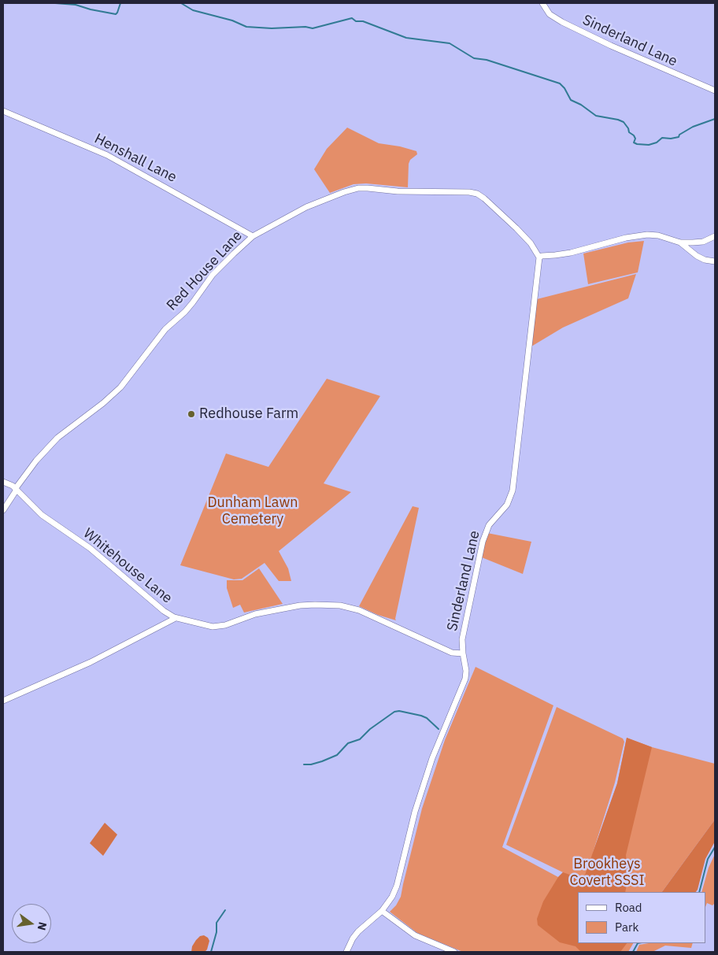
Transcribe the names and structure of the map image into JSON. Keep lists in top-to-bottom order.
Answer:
{
  "streets": {
    "street": [
      "Sinderland Lane",
      "Henshall Lane",
      "Red House Lane",
      "Whitehouse Lane"
    ]
  },
  "crossings": [
    ["Sinderland Lane", "Red House Lane"],
    ["Sinderland Lane", "Whitehouse Lane"],
    ["Henshall Lane", "Red House Lane"],
    ["Red House Lane", "Whitehouse Lane"]
  ],
  "parks": ["Dunham Lawn Cemetery", "Brookheys Covert SSSI"],
  "places": ["Redhouse Farm"],
  "legend": ["Road", "Park"],
  "north": "right"
}
